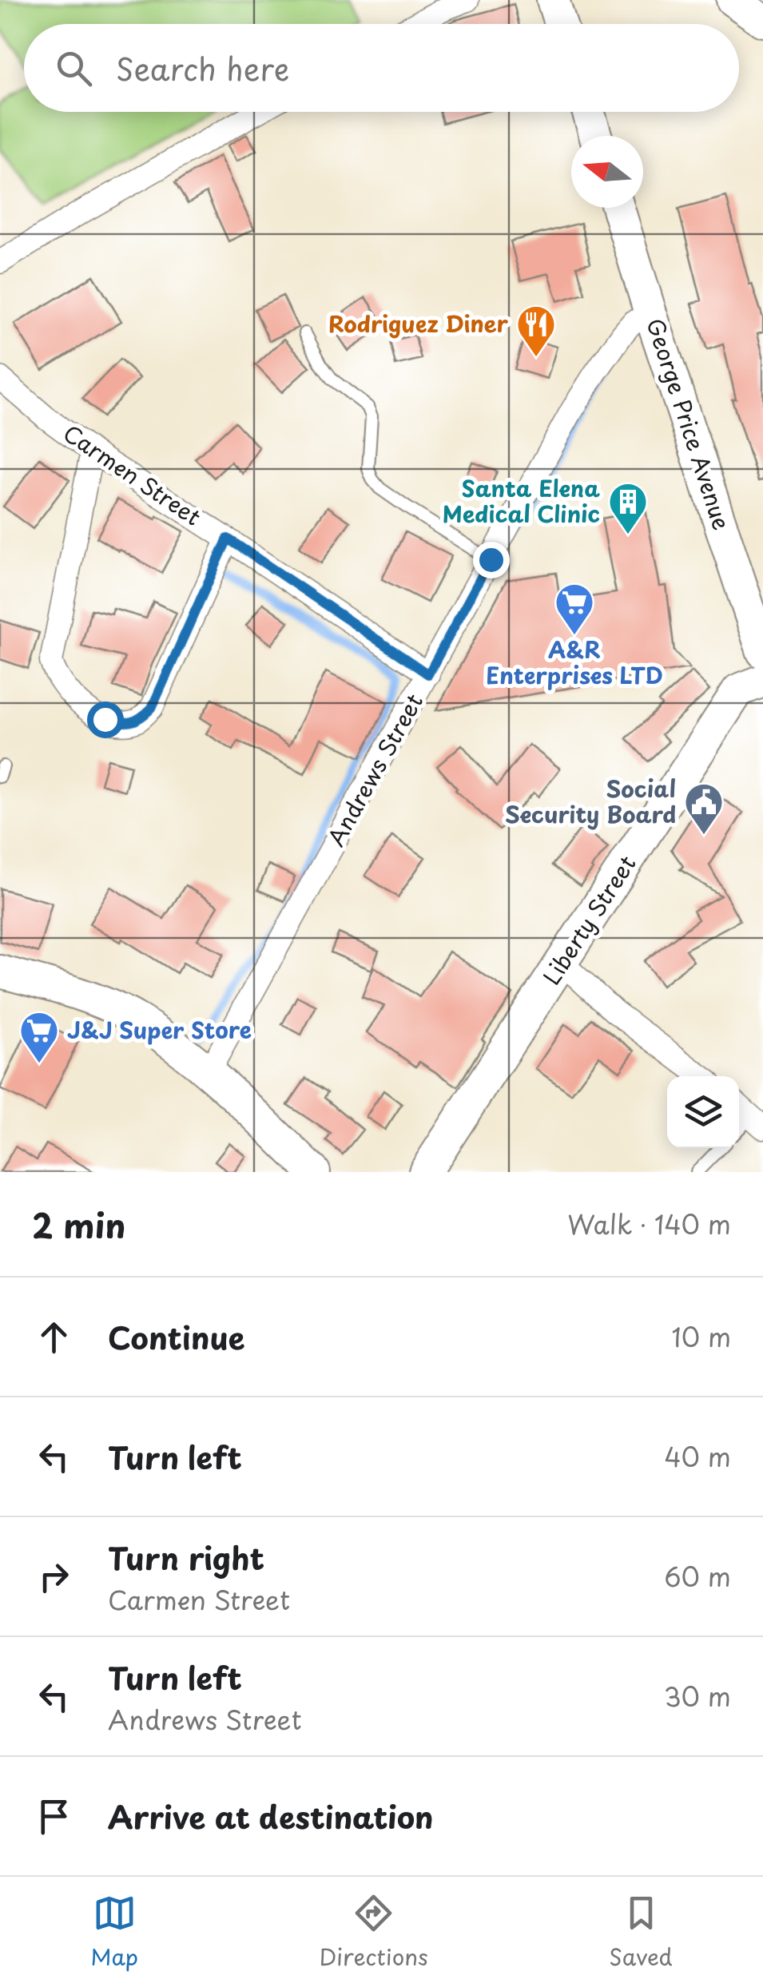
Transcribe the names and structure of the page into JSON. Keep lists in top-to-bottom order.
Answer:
{
  "streets": {
    "main road": ["George Price Avenue", "Liberty Street"],
    "street": ["Carmen Street", "Andrews Street"]
  },
  "crossings": [
    ["George Price Avenue", "Andrews Street"],
    ["Carmen Street", "Andrews Street"]
  ],
  "places": {
    "restaurant": ["Rodriguez Diner"],
    "building": ["Santa Elena Medical Clinic"],
    "supermarket": ["A&R Enterprises LTD", "J&J Super Store"],
    "public building": ["Social Security Board"]
  },
  "north": "left",
  "page": {
    "search": "Search here",
    "heading": ["2 min", "Walk · 140 m"],
    "list": [
      ["Continue", "10 m"],
      ["Turn left", "40 m"],
      ["Turn right", "Carmen Street", "60 m"],
      ["Turn left", "Andrews Street", "30 m"],
      "Arrive at destination"
    ],
    "nav": ["Map", "Directions", "Saved"]
  }
}
